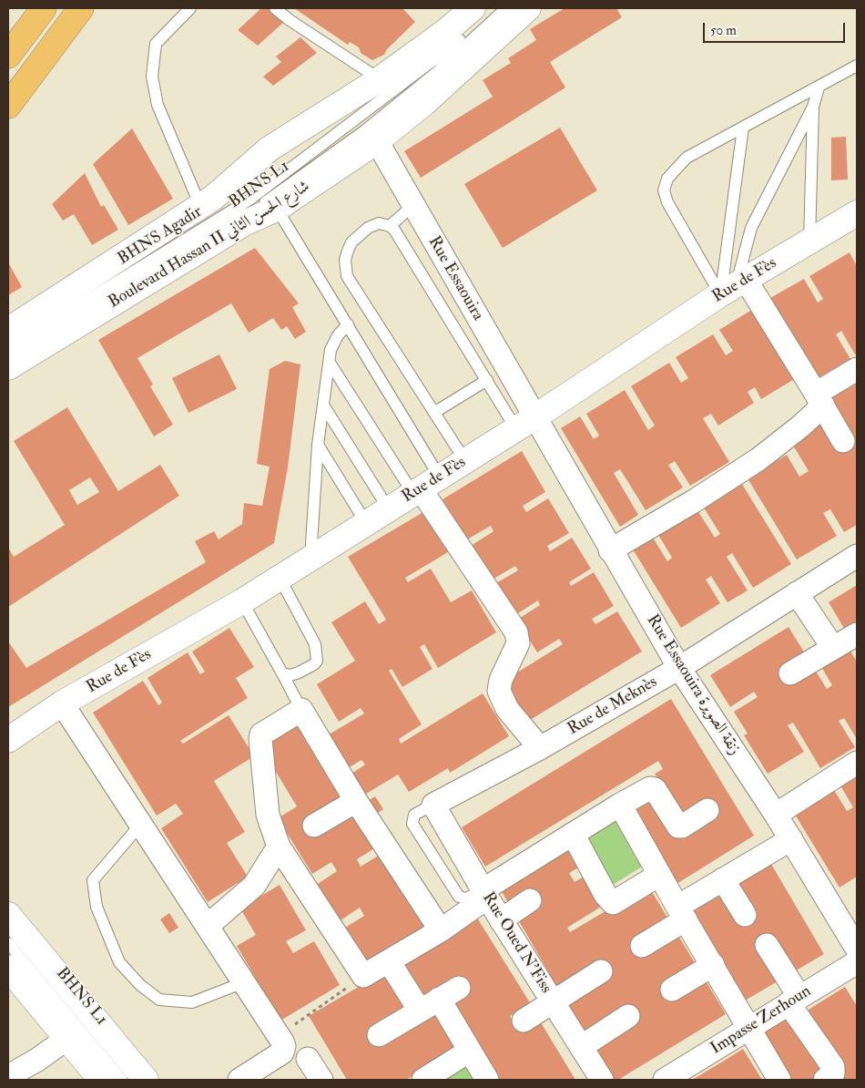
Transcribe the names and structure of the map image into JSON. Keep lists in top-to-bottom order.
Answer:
{
  "streets": {
    "street": [
      "Boulevard Hassan II شارع الحسن الثاني",
      "Rue Essaouira",
      "Rue de Fès",
      "Rue Essaouira زنقة الصويرة",
      "Rue de Meknès",
      "Rue Oued N'Fiss",
      "Impasse Zerhoun"
    ],
    "lane": ["BHNS L1", "BHNS Agadir"]
  },
  "crossings": [
    ["Boulevard Hassan II شارع الحسن الثاني", "Rue Essaouira"],
    ["Rue Essaouira", "Rue de Fès"],
    ["Rue Essaouira", "Rue Essaouira زنقة الصويرة"],
    ["Rue de Fès", "Rue Essaouira زنقة الصويرة"],
    ["Rue Essaouira زنقة الصويرة", "Rue de Meknès"],
    ["Rue de Meknès", "Rue Oued N'Fiss"]
  ],
  "scale_bar": "50 m"
}
